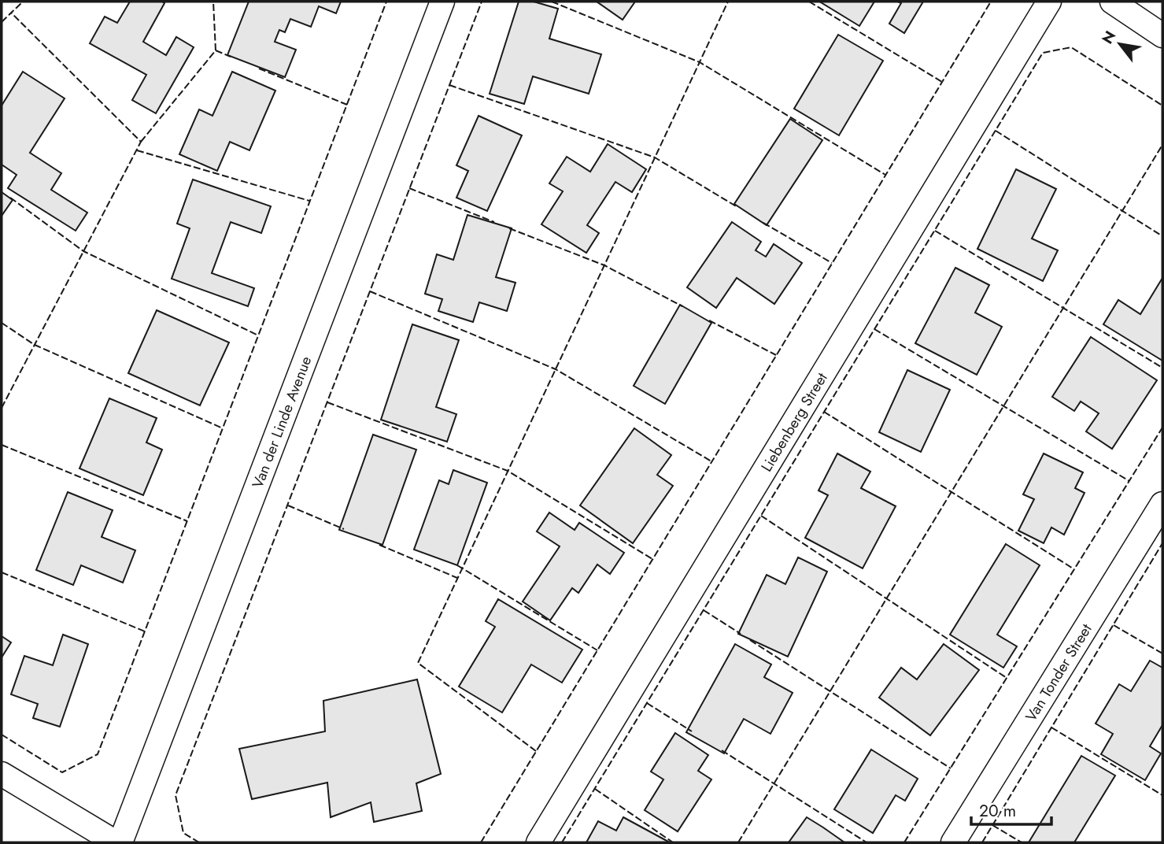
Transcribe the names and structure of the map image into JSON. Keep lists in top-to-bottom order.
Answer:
{
  "streets": {
    "street": ["Van der Linde Avenue", "Liebenberg Street", "Van Tonder Street"]
  },
  "scale_bar": "20 m",
  "north": "top left"
}
